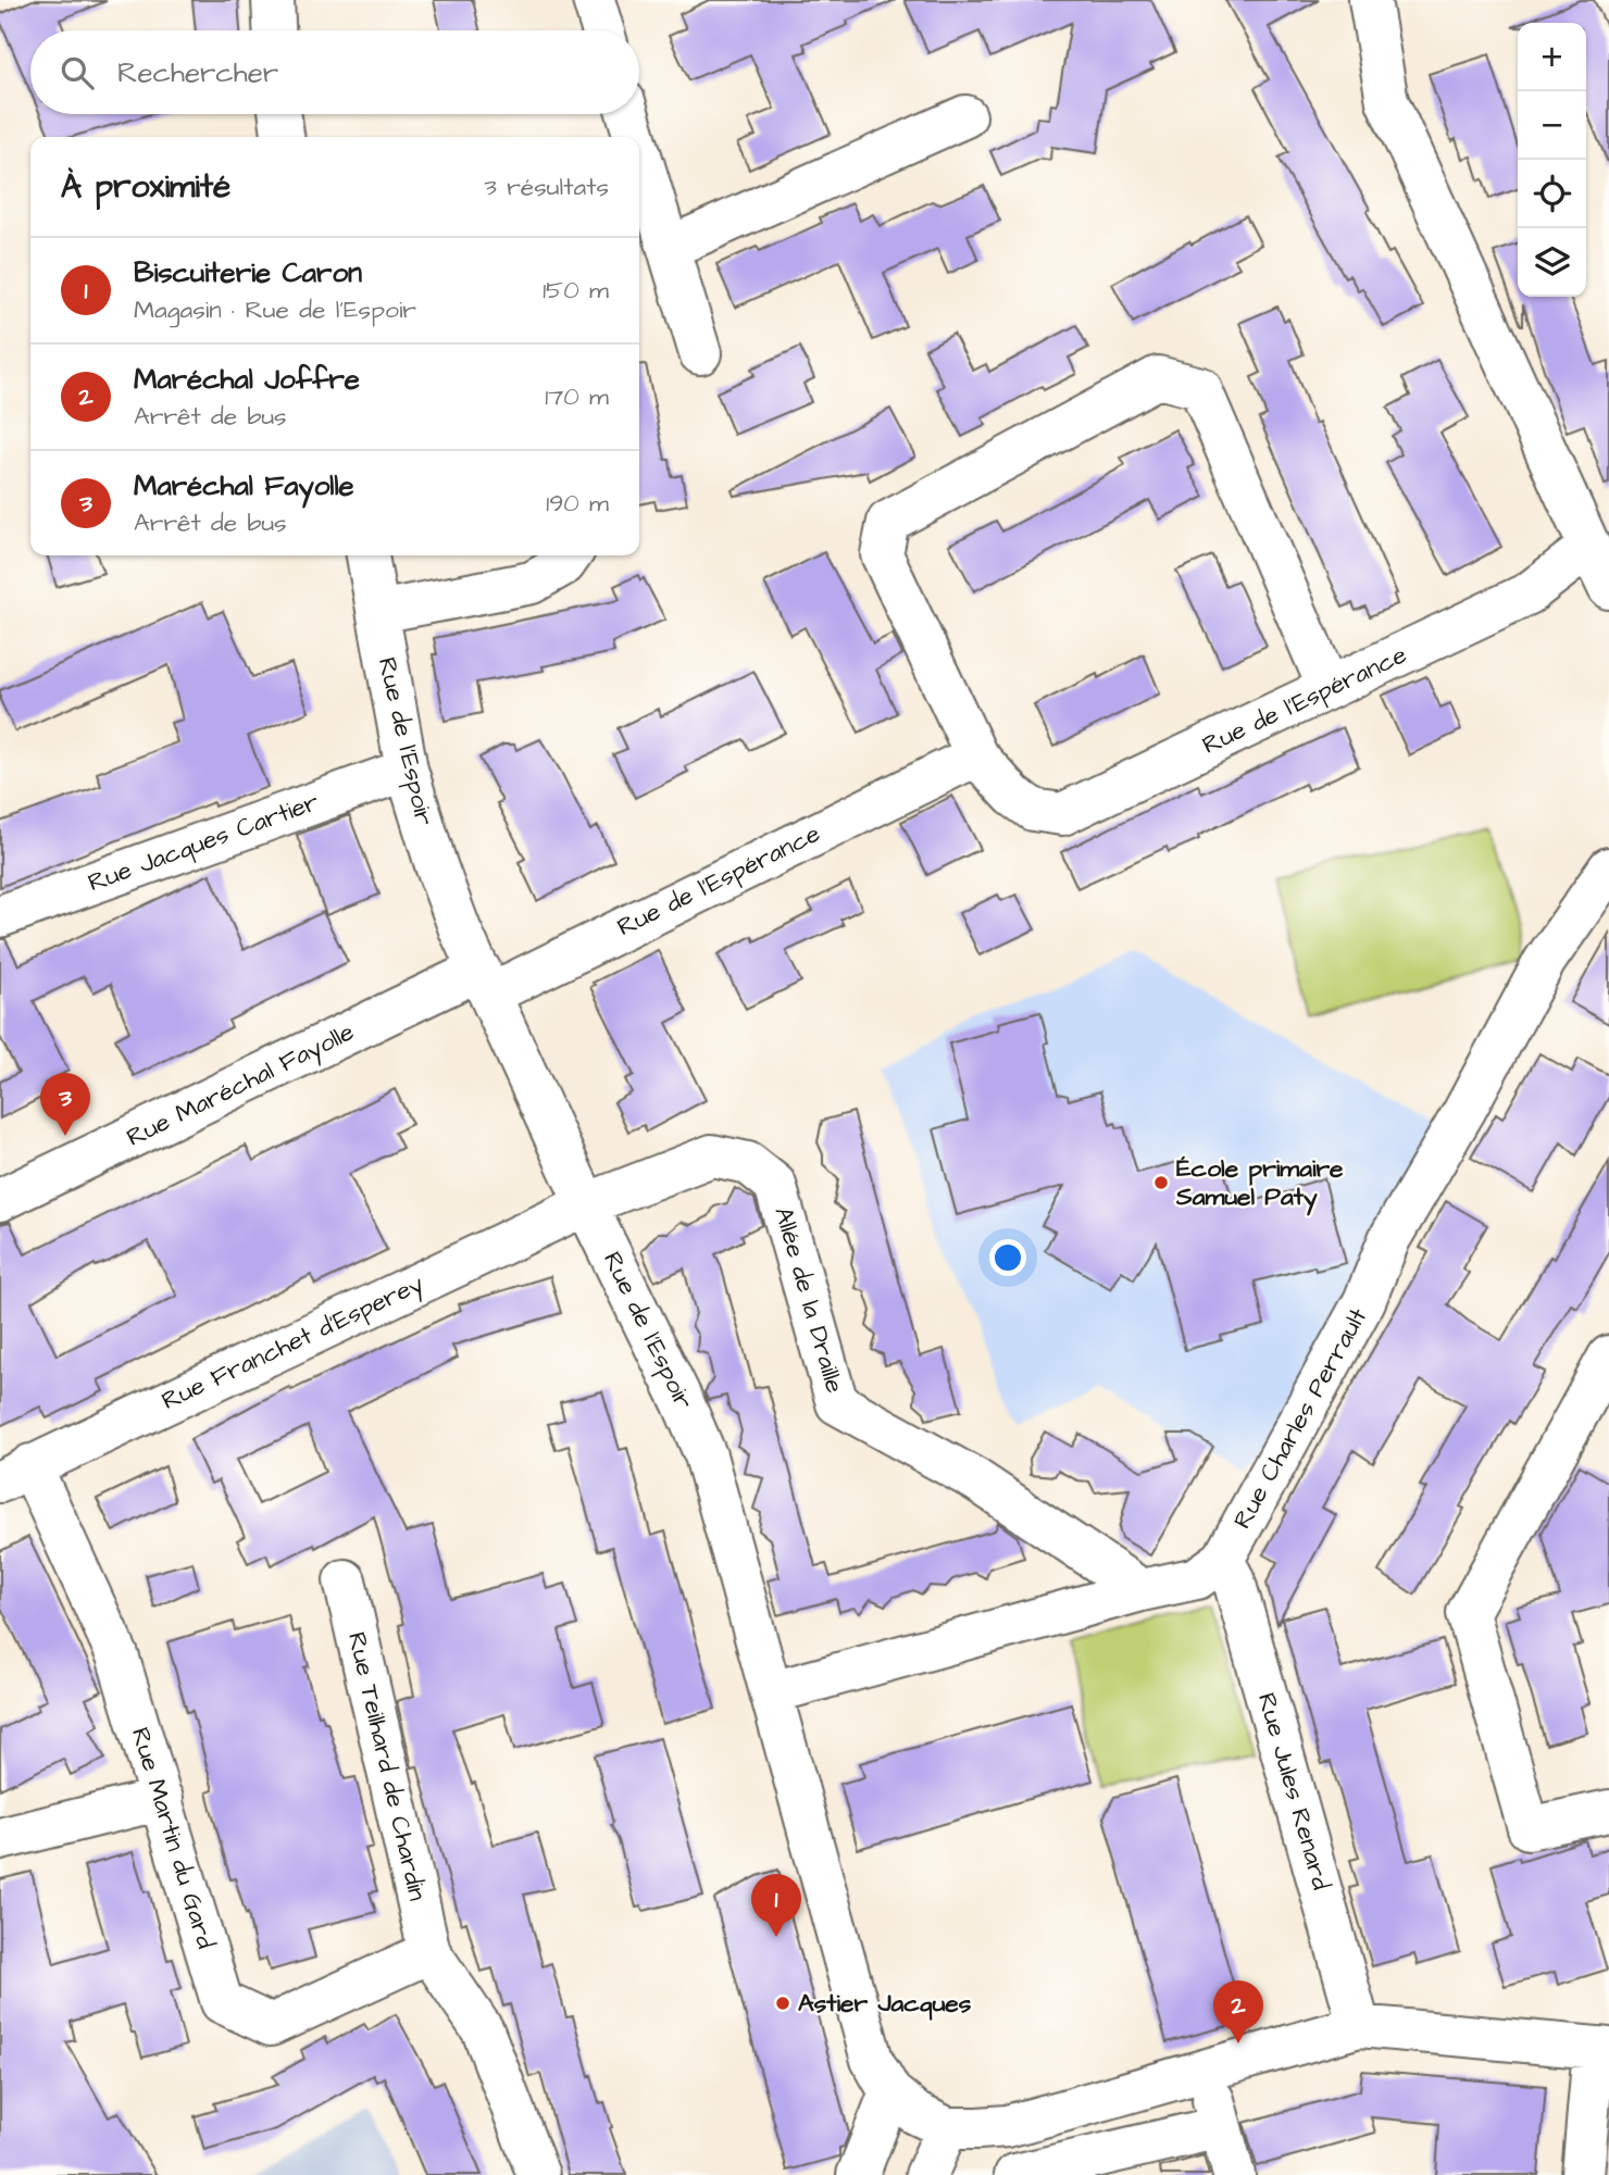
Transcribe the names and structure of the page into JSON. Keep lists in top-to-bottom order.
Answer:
{
  "streets": {
    "street": [
      "Rue de l'Espérance",
      "Rue de l'Espoir",
      "Rue Jacques Cartier",
      "Rue Maréchal Fayolle",
      "Allée de la Draille",
      "Rue Franchet d'Esperey",
      "Rue Charles Perrault",
      "Rue Teilhard de Chardin",
      "Rue Jules Renard",
      "Rue Martin du Gard"
    ]
  },
  "crossings": [
    ["Rue de l'Espérance", "Rue de l'Espoir"],
    ["Rue de l'Espérance", "Rue Maréchal Fayolle"],
    ["Rue de l'Espoir", "Rue Jacques Cartier"],
    ["Rue de l'Espoir", "Rue Maréchal Fayolle"],
    ["Rue de l'Espoir", "Allée de la Draille"],
    ["Rue de l'Espoir", "Rue Franchet d'Esperey"],
    ["Rue de l'Espoir", "Rue Charles Perrault"],
    ["Allée de la Draille", "Rue Franchet d'Esperey"],
    ["Allée de la Draille", "Rue Charles Perrault"],
    ["Rue Franchet d'Esperey", "Rue Martin du Gard"],
    ["Rue Charles Perrault", "Rue Jules Renard"],
    ["Rue Teilhard de Chardin", "Rue Martin du Gard"]
  ],
  "places": ["École primaire Samuel Paty", "Astier Jacques"],
  "page": {
    "map_buttons": ["+", "−"],
    "search": "Rechercher",
    "heading": ["À proximité", "3 résultats"],
    "list": [
      {
        "mark": "1",
        "name": "Biscuiterie Caron",
        "note": "Magasin · Rue de l'Espoir",
        "value": "150 m"
      },
      {
        "mark": "2",
        "name": "Maréchal Joffre",
        "note": "Arrêt de bus",
        "value": "170 m"
      },
      {
        "mark": "3",
        "name": "Maréchal Fayolle",
        "note": "Arrêt de bus",
        "value": "190 m"
      }
    ],
    "pins": ["3", "1", "2"]
  }
}
